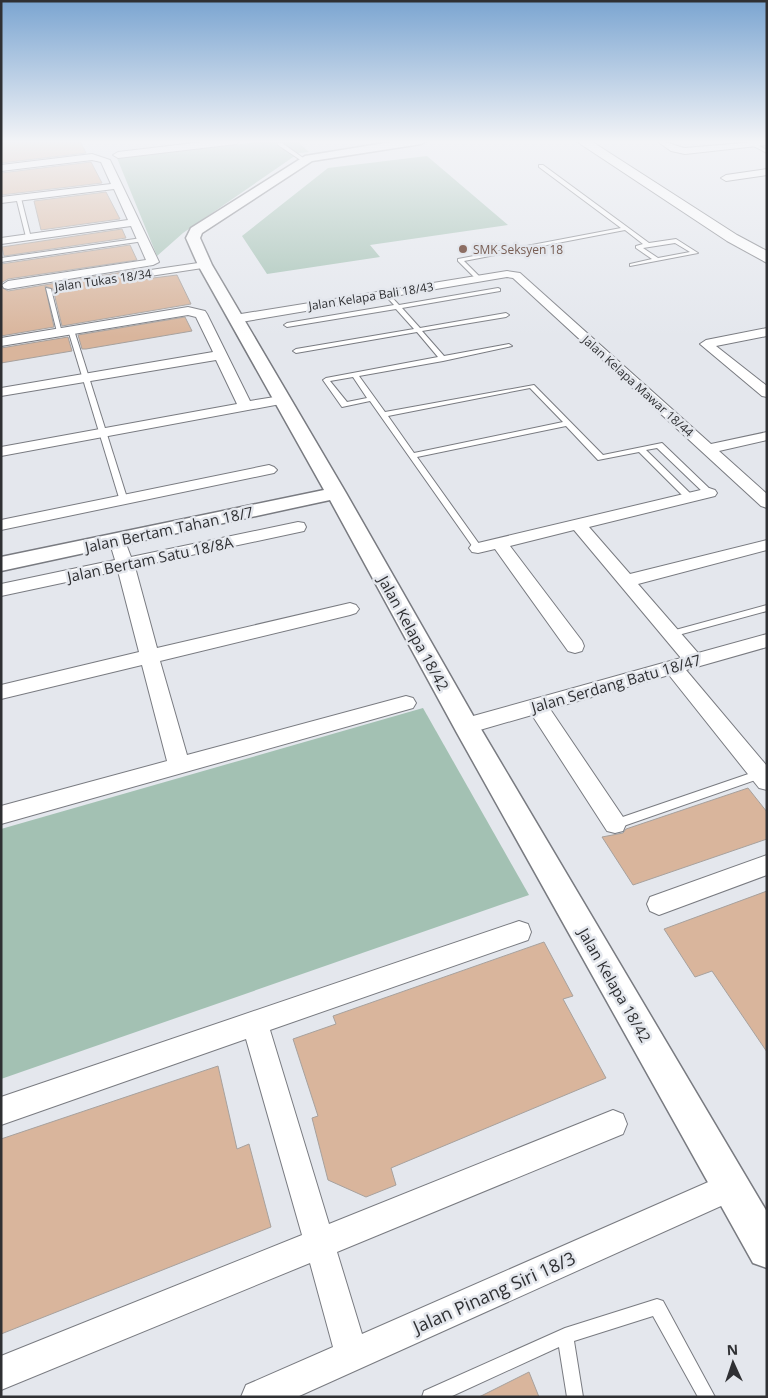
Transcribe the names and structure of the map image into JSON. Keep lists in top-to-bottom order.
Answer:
{
  "streets": {
    "street": [
      "Jalan Tukas 18/34",
      "Jalan Kelapa Bali 18/43",
      "Jalan Kelapa Mawar 18/44",
      "Jalan Bertam Tahan 18/7",
      "Jalan Bertam Satu 18/8A",
      "Jalan Kelapa 18/42",
      "Jalan Serdang Batu 18/47",
      "Jalan Pinang Siri 18/3"
    ]
  },
  "crossings": [
    ["Jalan Tukas 18/34", "Jalan Kelapa 18/42"],
    ["Jalan Kelapa Bali 18/43", "Jalan Kelapa Mawar 18/44"],
    ["Jalan Kelapa Bali 18/43", "Jalan Kelapa 18/42"],
    ["Jalan Bertam Tahan 18/7", "Jalan Kelapa 18/42"],
    ["Jalan Kelapa 18/42", "Jalan Serdang Batu 18/47"],
    ["Jalan Kelapa 18/42", "Jalan Pinang Siri 18/3"]
  ],
  "places": ["SMK Seksyen 18"],
  "north": "top"
}
